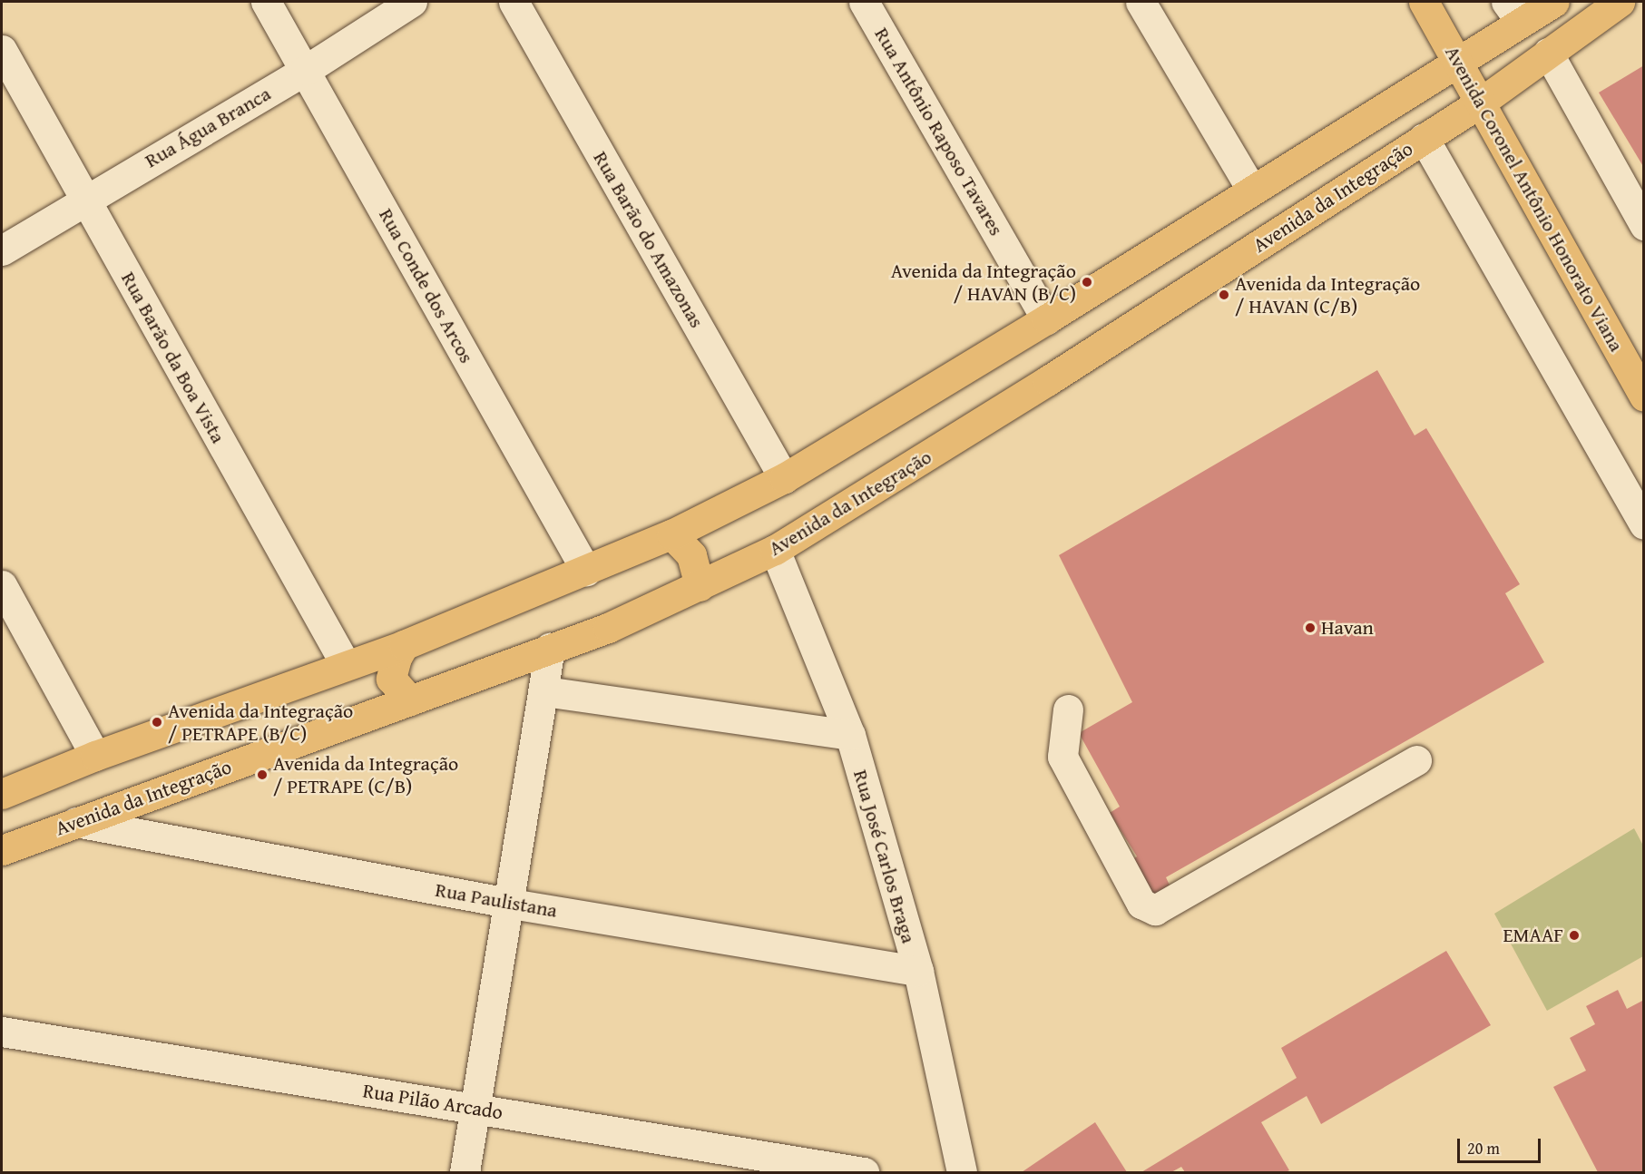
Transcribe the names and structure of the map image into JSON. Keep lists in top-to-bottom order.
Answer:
{
  "streets": {
    "main road": ["Avenida da Integração", "Avenida Coronel Antônio Honorato Viana"],
    "street": [
      "Rua Água Branca",
      "Rua Antônio Raposo Tavares",
      "Rua Barão do Amazonas",
      "Rua Conde dos Arcos",
      "Rua Barão da Boa Vista",
      "Rua José Carlos Braga",
      "Rua Paulistana",
      "Rua Pilão Arcado"
    ]
  },
  "crossings": [
    ["Rua Água Branca", "Rua Conde dos Arcos"],
    ["Rua Água Branca", "Rua Barão da Boa Vista"],
    ["Avenida da Integração", "Avenida Coronel Antônio Honorato Viana"],
    ["Avenida da Integração", "Rua José Carlos Braga"],
    ["Avenida da Integração", "Rua Paulistana"],
    ["Rua José Carlos Braga", "Rua Paulistana"]
  ],
  "places": [
    "Avenida da Integração / HAVAN (B/C)",
    "Avenida da Integração / HAVAN (C/B)",
    "Havan",
    "Avenida da Integração / PETRAPE (B/C)",
    "Avenida da Integração / PETRAPE (C/B)",
    "EMAAF"
  ],
  "scale_bar": "20 m"
}
